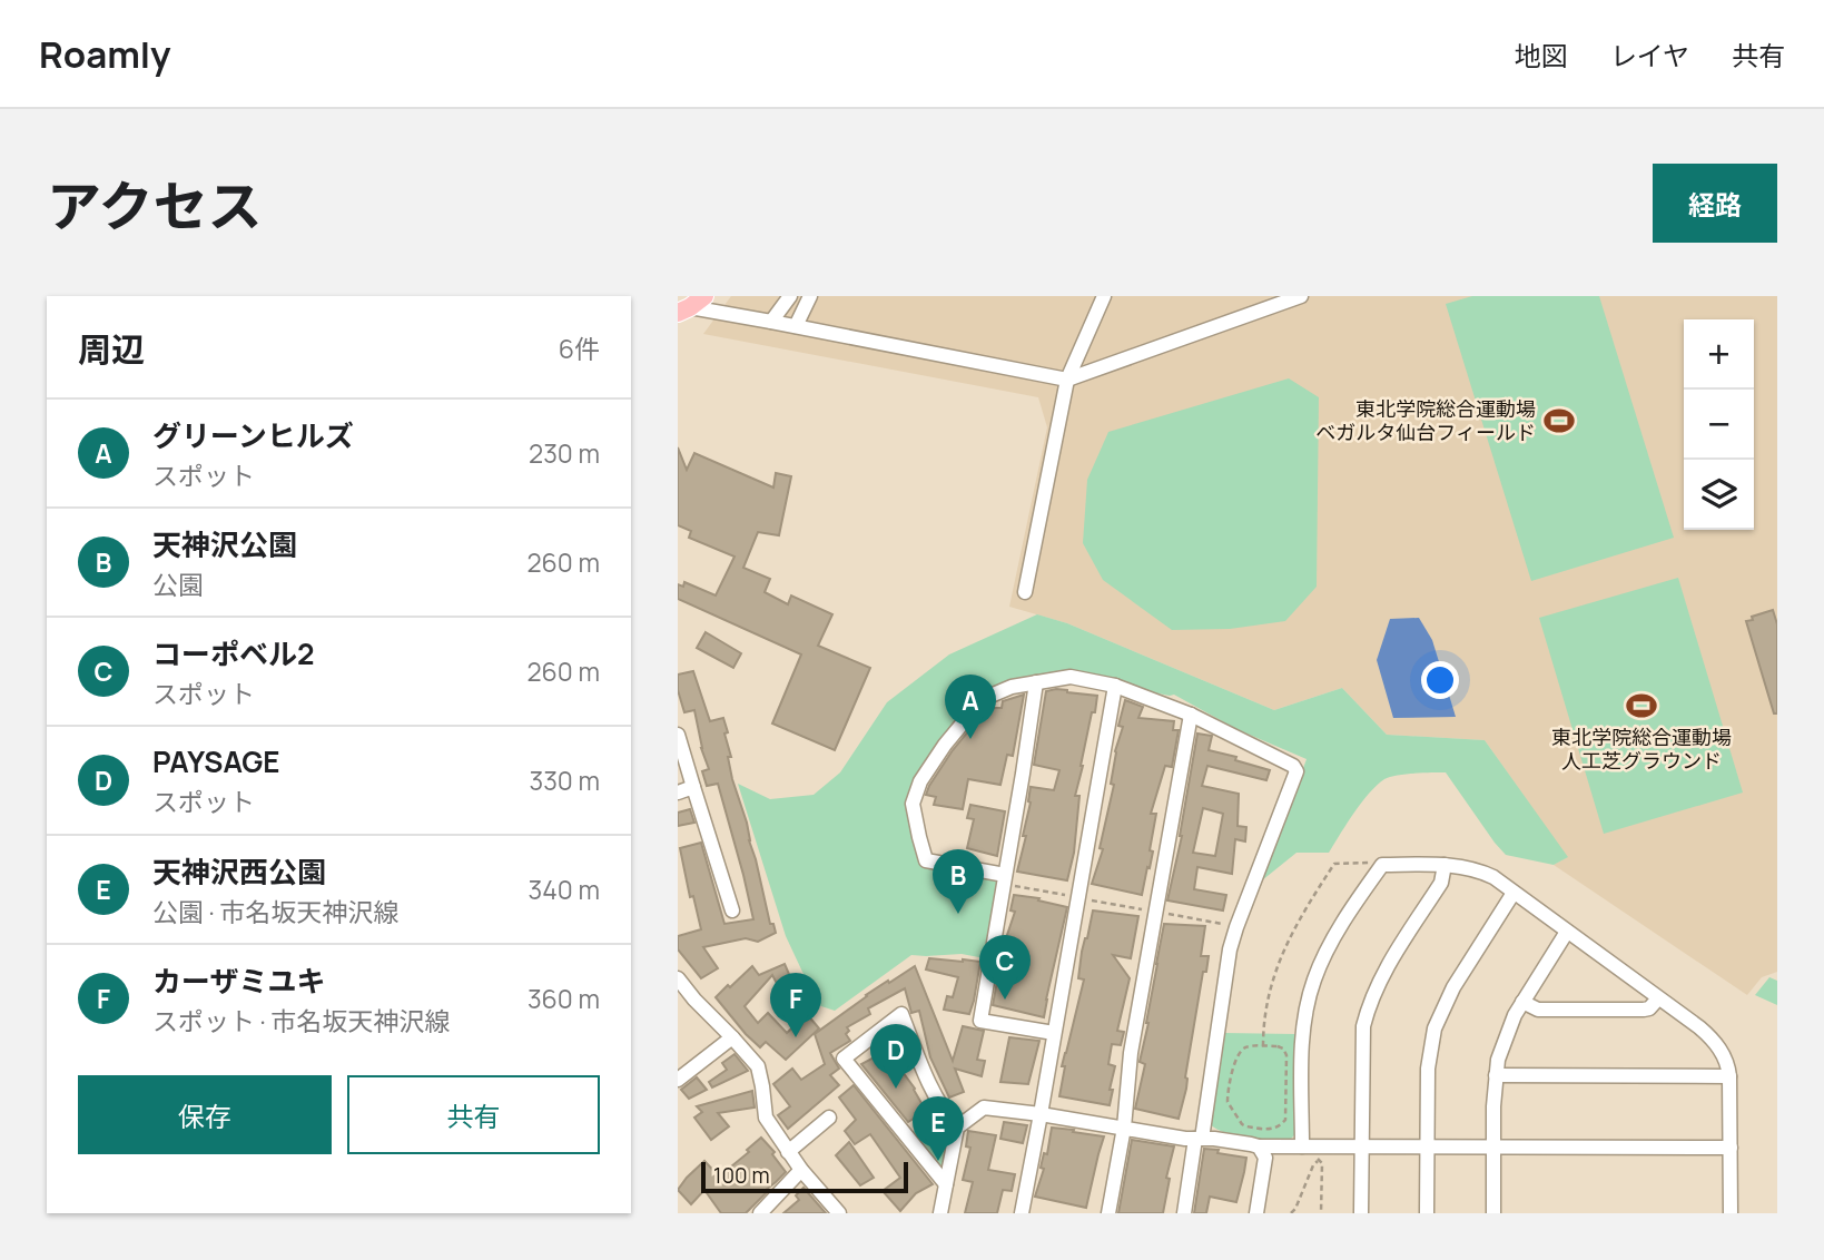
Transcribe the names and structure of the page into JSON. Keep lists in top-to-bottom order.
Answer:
{
  "places": {
    "sports": ["東北学院総合運動場 ベガルタ仙台フィールド", "東北学院総合運動場 人工芝グラウンド"]
  },
  "scale_bar": "100 m",
  "page": {
    "header": "Roamly",
    "nav": ["地図", "レイヤ", "共有"],
    "title": "アクセス",
    "buttons": [
      "経路",
      ["保存", "共有"]
    ],
    "heading": ["周辺", "6件"],
    "map_buttons": ["+", "−"],
    "list": [
      {
        "mark": "A",
        "name": "グリーンヒルズ",
        "note": "スポット",
        "value": "230 m"
      },
      {
        "mark": "B",
        "name": "天神沢公園",
        "note": "公園",
        "value": "260 m"
      },
      {
        "mark": "C",
        "name": "コーポベル2",
        "note": "スポット",
        "value": "260 m"
      },
      {
        "mark": "D",
        "name": "PAYSAGE",
        "note": "スポット",
        "value": "330 m"
      },
      {
        "mark": "E",
        "name": "天神沢西公園",
        "note": "公園 · 市名坂天神沢線",
        "value": "340 m"
      },
      {
        "mark": "F",
        "name": "カーザミユキ",
        "note": "スポット · 市名坂天神沢線",
        "value": "360 m"
      }
    ],
    "pins": [
      "A",
      "B",
      "C",
      "F",
      "D",
      "E"
    ],
    "scale": "100 m"
  }
}
